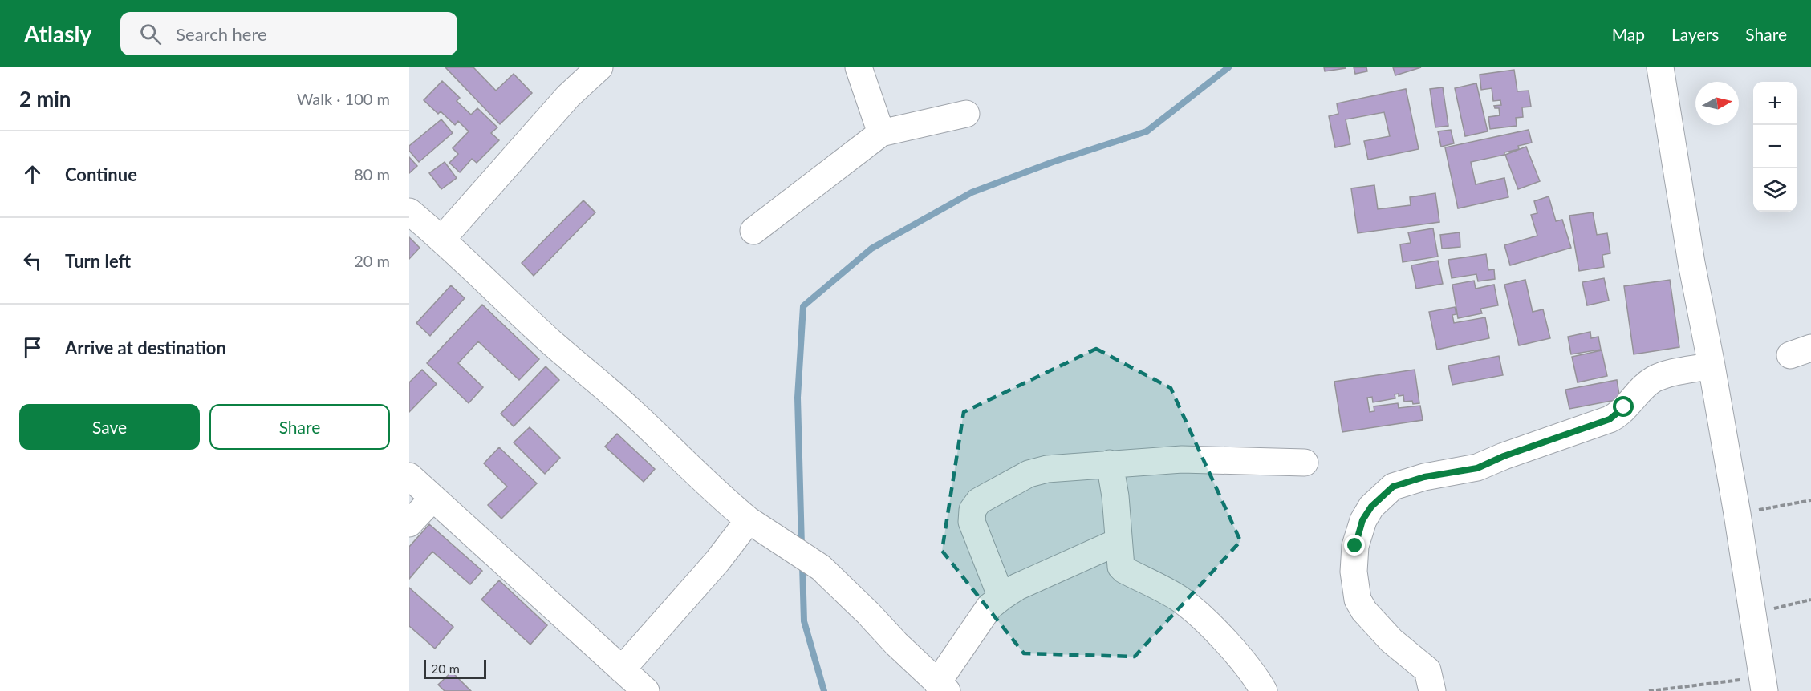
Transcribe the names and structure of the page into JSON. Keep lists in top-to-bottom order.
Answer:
{
  "scale_bar": "20 m",
  "north": "right",
  "page": {
    "header": "Atlasly",
    "search": "Search here",
    "nav": ["Map", "Layers", "Share"],
    "heading": ["2 min", "Walk · 100 m"],
    "map_buttons": ["+", "−"],
    "list": [
      ["Continue", "80 m"],
      ["Turn left", "20 m"],
      "Arrive at destination"
    ],
    "buttons": ["Save", "Share"],
    "scale": "20 m"
  }
}
